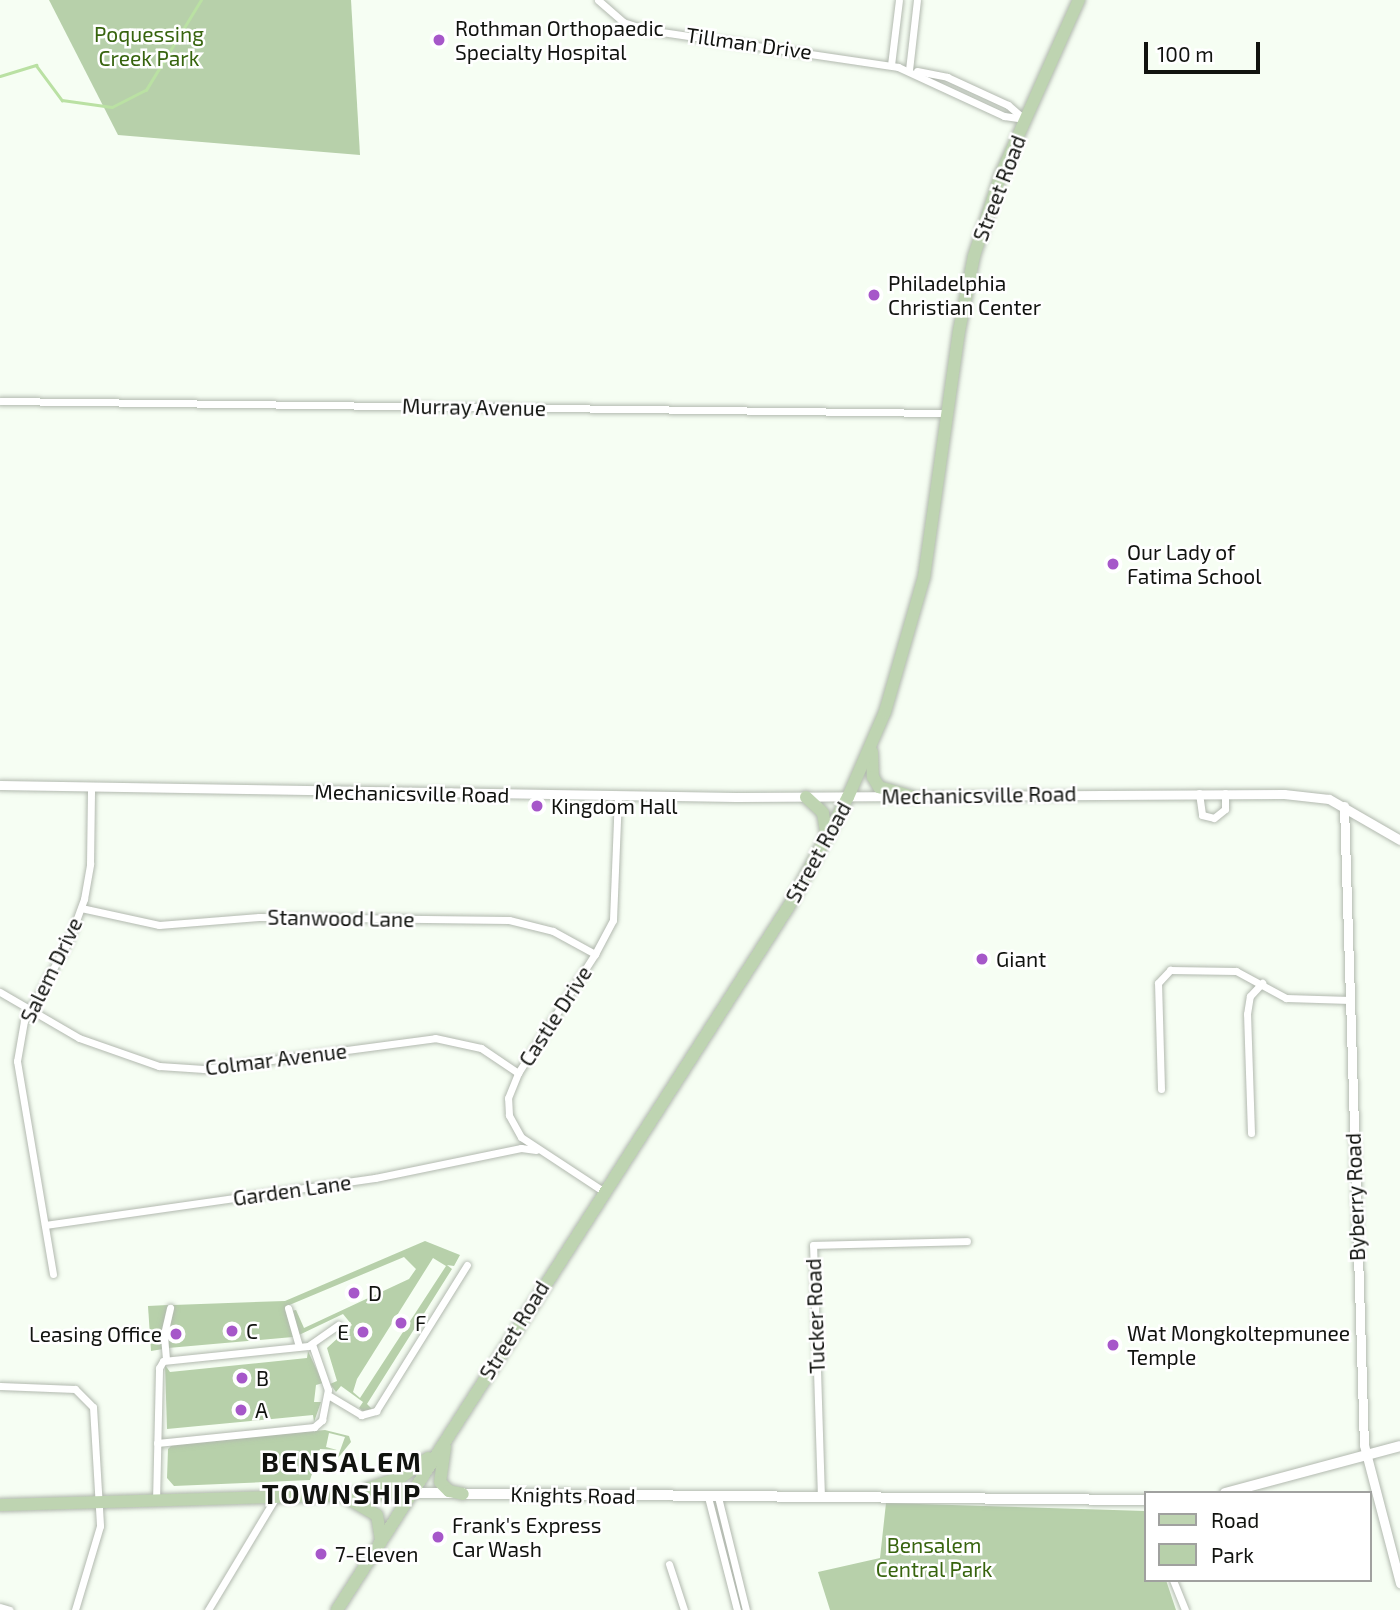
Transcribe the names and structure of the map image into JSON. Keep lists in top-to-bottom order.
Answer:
{
  "streets": {
    "main road": ["Street Road", "Knights Road"],
    "street": [
      "Tillman Drive",
      "Murray Avenue",
      "Mechanicsville Road",
      "Stanwood Lane",
      "Salem Drive",
      "Castle Drive",
      "Colmar Avenue",
      "Garden Lane",
      "Byberry Road",
      "Tucker Road"
    ]
  },
  "crossings": [
    ["Tillman Drive", "Street Road"],
    ["Street Road", "Murray Avenue"],
    ["Street Road", "Mechanicsville Road"],
    ["Street Road", "Castle Drive"],
    ["Street Road", "Knights Road"],
    ["Mechanicsville Road", "Salem Drive"],
    ["Mechanicsville Road", "Castle Drive"],
    ["Mechanicsville Road", "Byberry Road"],
    ["Stanwood Lane", "Salem Drive"],
    ["Stanwood Lane", "Castle Drive"],
    ["Salem Drive", "Colmar Avenue"],
    ["Salem Drive", "Garden Lane"],
    ["Castle Drive", "Colmar Avenue"],
    ["Castle Drive", "Garden Lane"],
    ["Tucker Road", "Knights Road"]
  ],
  "districts": ["BENSALEM TOWNSHIP"],
  "parks": ["Poquessing Creek Park", "Bensalem Central Park"],
  "places": [
    "Rothman Orthopaedic Specialty Hospital",
    "Philadelphia Christian Center",
    "Our Lady of Fatima School",
    "Kingdom Hall",
    "Giant",
    "D",
    "F",
    "C",
    "E",
    "Leasing Office",
    "Wat Mongkoltepmunee Temple",
    "B",
    "A",
    "Frank's Express Car Wash",
    "7-Eleven"
  ],
  "legend": ["Road", "Park"],
  "scale_bar": "100 m"
}
